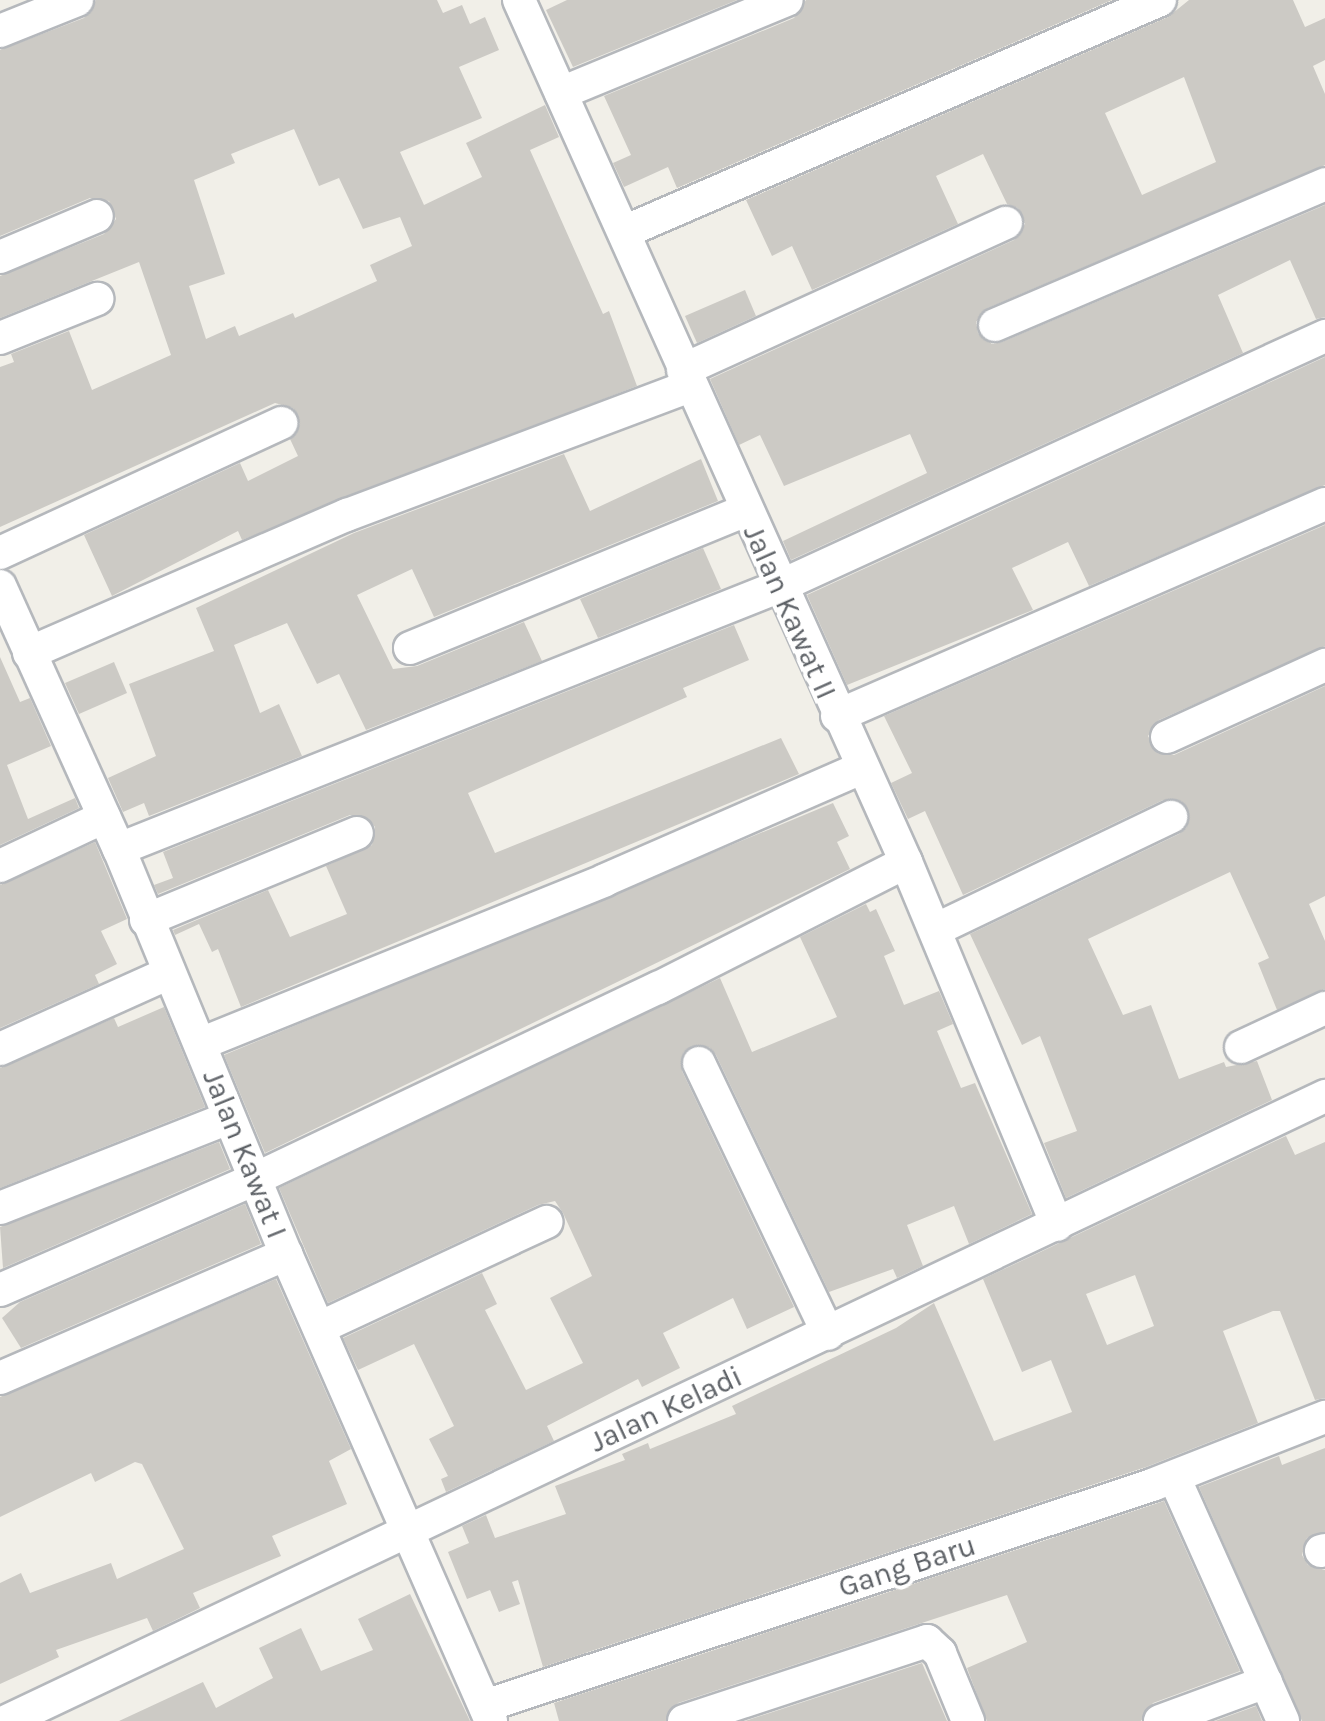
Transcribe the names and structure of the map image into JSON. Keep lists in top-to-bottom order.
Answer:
{
  "streets": {
    "street": [
      "Jalan Kawat II",
      "Jalan Kawat I",
      "Jalan Keladi",
      "Gang Baru"
    ]
  },
  "crossings": [
    ["Jalan Kawat II", "Jalan Keladi"],
    ["Jalan Kawat I", "Jalan Keladi"],
    ["Jalan Kawat I", "Gang Baru"]
  ]
}
